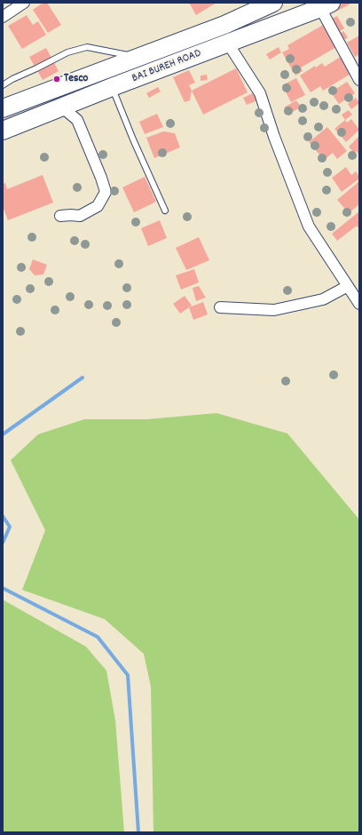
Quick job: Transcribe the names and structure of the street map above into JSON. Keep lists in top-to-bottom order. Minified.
{"streets":{"highway":["BAI BUREH ROAD"]},"places":["Tesco"]}
